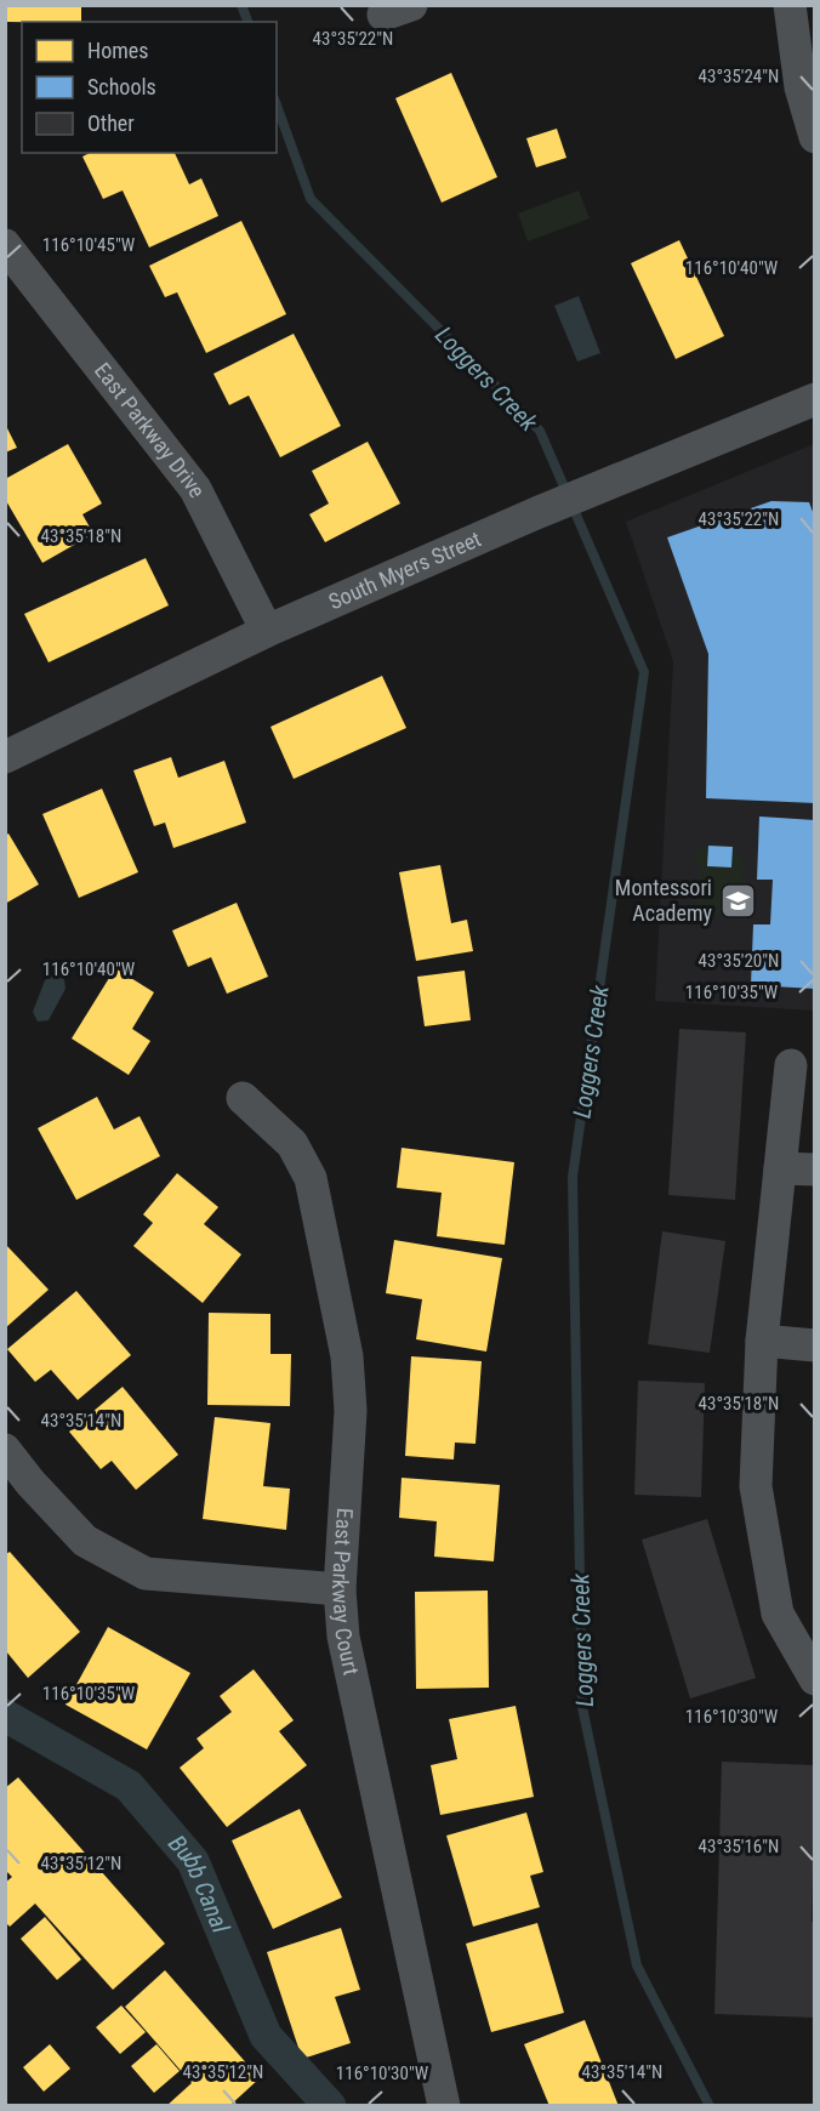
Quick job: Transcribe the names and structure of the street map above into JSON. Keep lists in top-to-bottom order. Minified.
{"streets":{"street":["East Parkway Drive","South Myers Street","East Parkway Court"]},"crossings":[["East Parkway Drive","South Myers Street"]],"water":["Loggers Creek","Bubb Canal"],"places":{"school or university":["Montessori Academy"]},"legend":["Homes","Schools","Other"],"coordinates":["43°35'22\"N","43°35'24\"N","116°10'45\"W","116°10'40\"W","43°35'18\"N","43°35'20\"N","116°10'35\"W","43°35'14\"N","116°10'30\"W","43°35'16\"N","43°35'12\"N"]}
